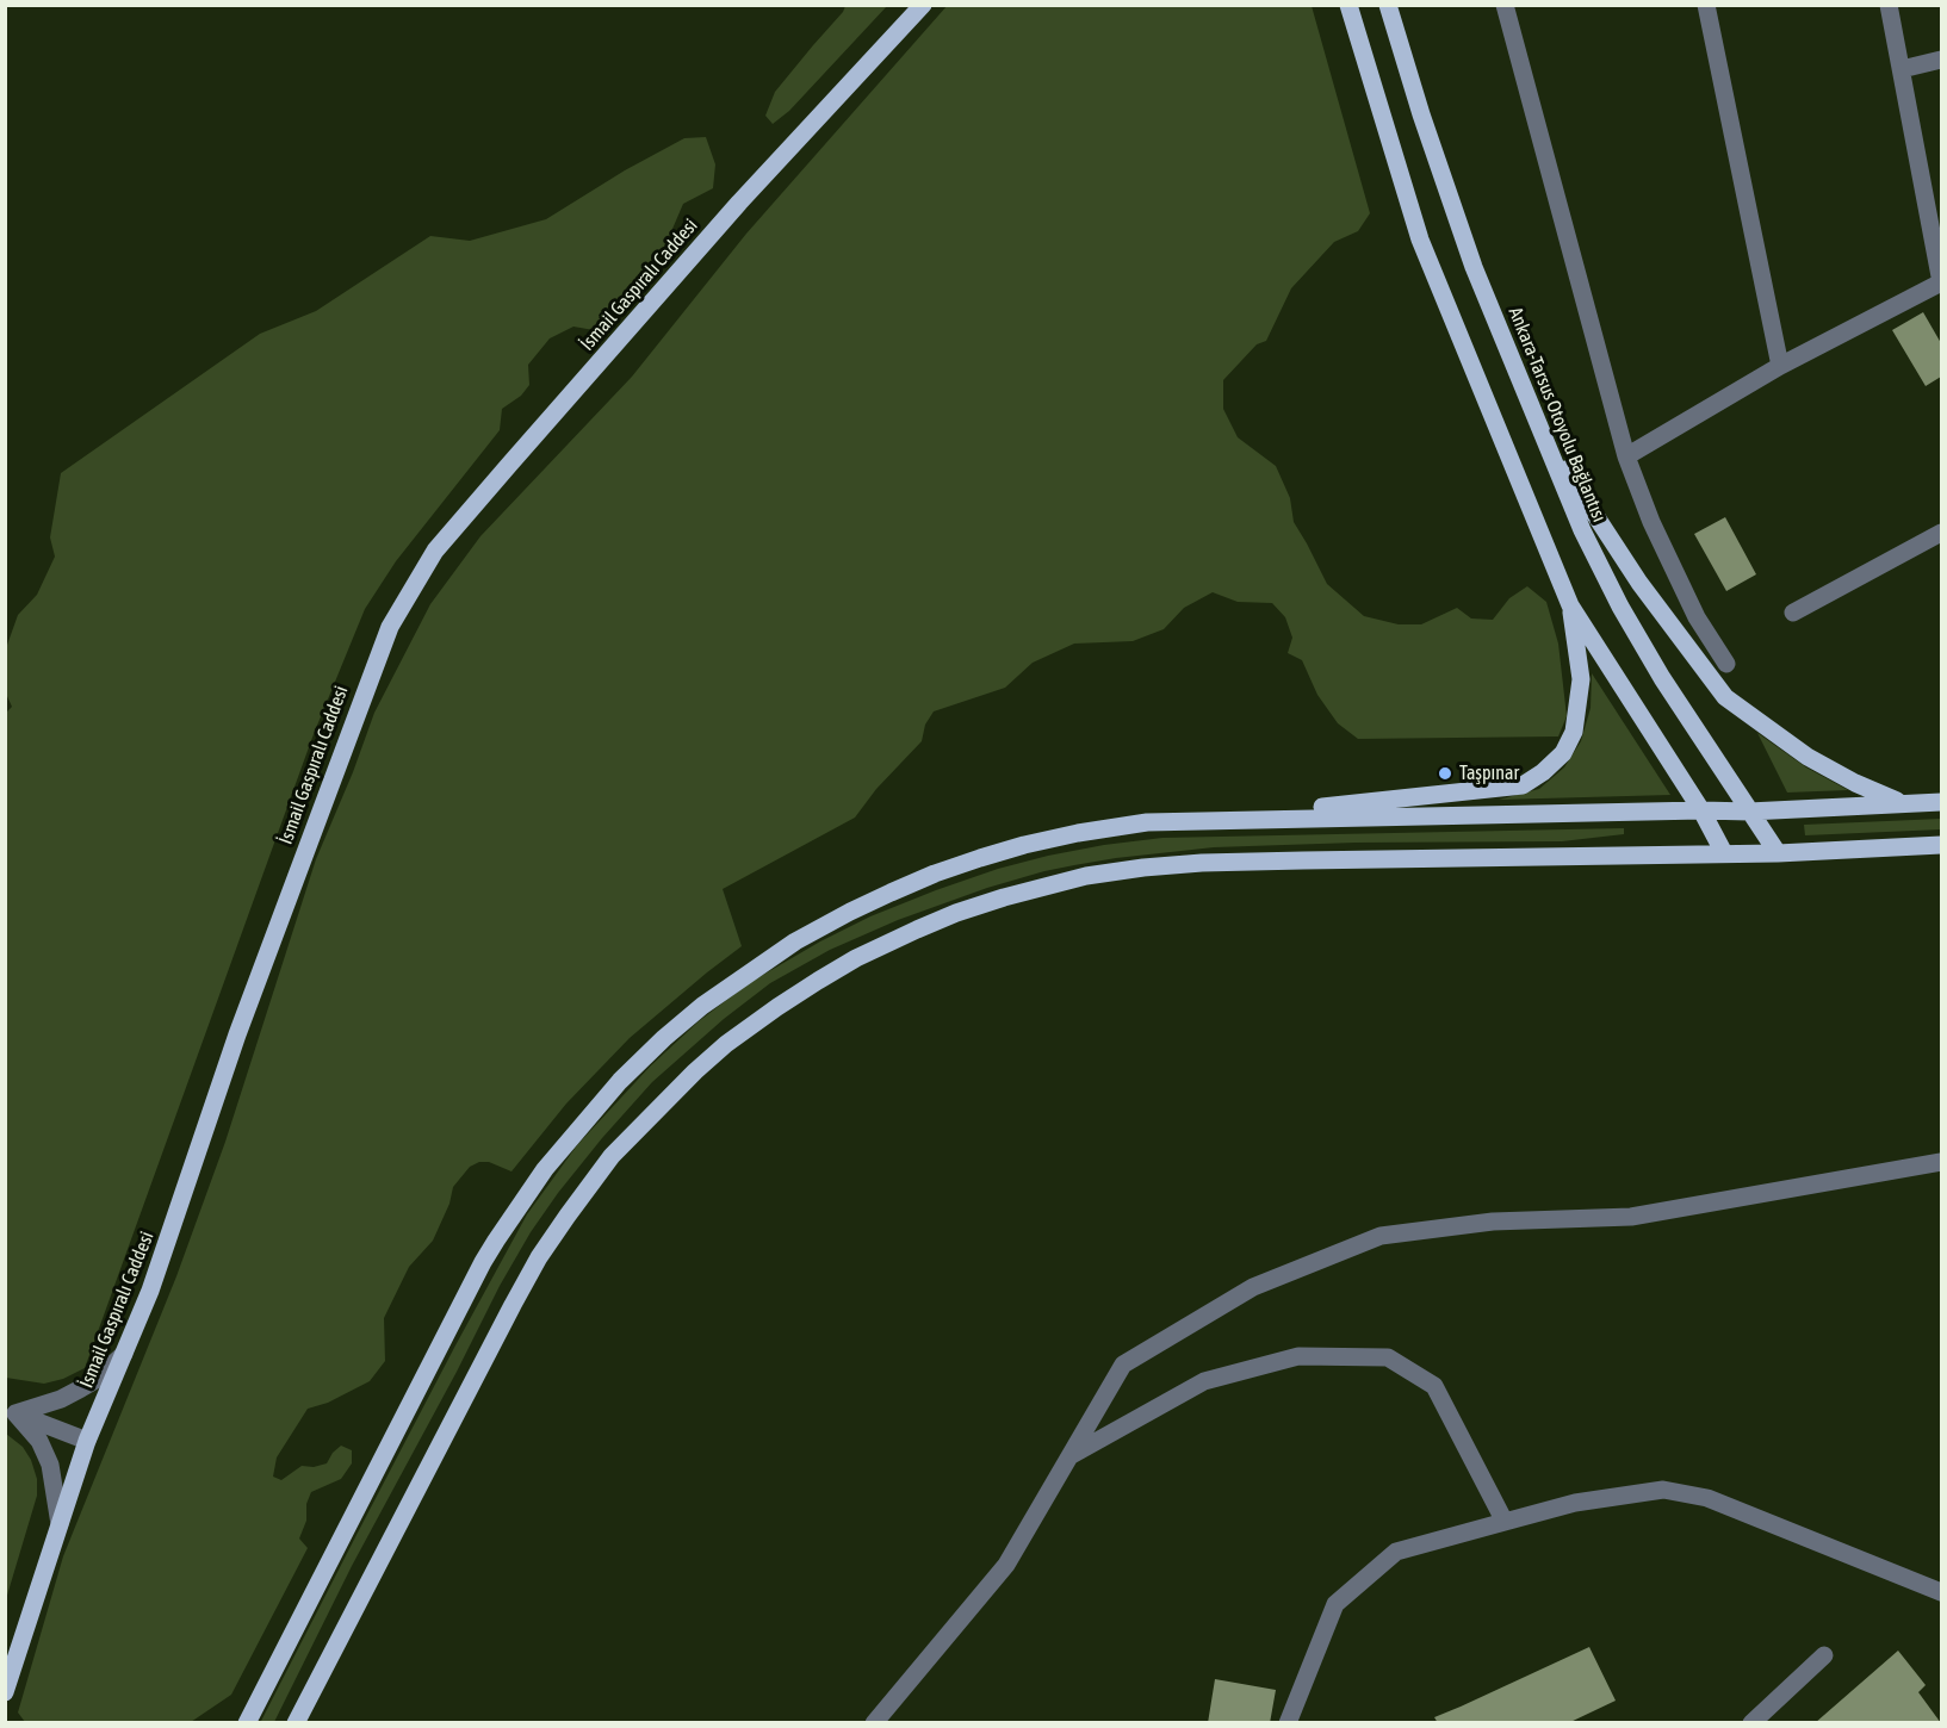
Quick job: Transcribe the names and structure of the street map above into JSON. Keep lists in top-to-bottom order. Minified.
{"streets":{"main road":["İsmail Gaspıralı Caddesi","Ankara-Tarsus Otoyolu Bağlantısı"]},"places":["Taşpınar"]}
